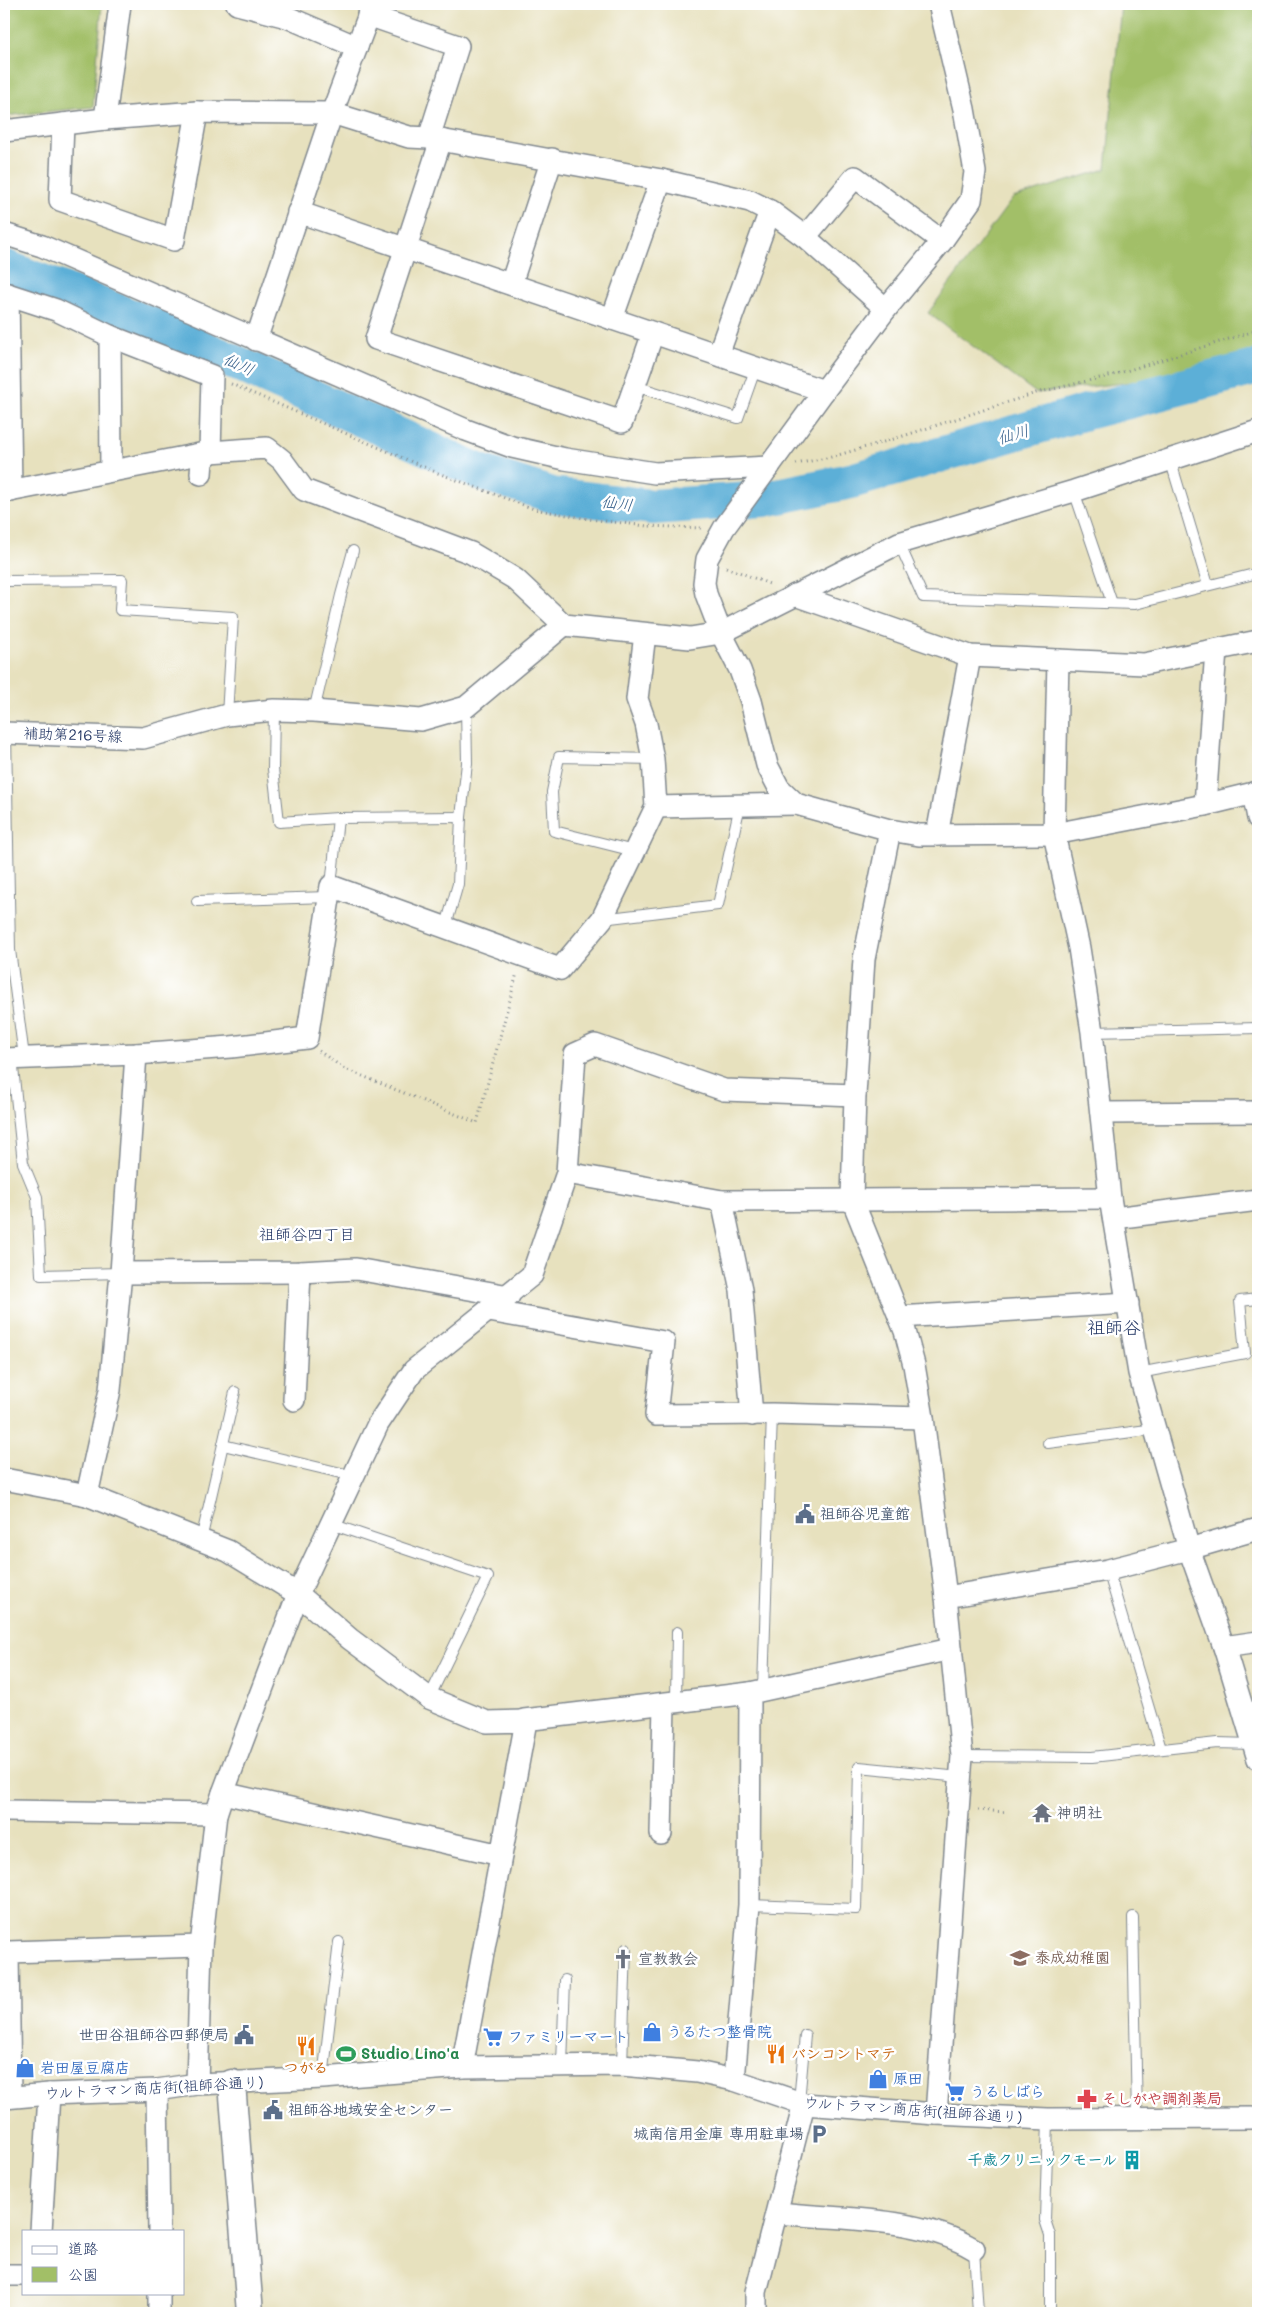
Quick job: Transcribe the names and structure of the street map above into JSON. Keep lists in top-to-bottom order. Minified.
{"streets":{"street":["補助第216号線","ウルトラマン商店街(祖師谷通り)"]},"districts":["祖師谷四丁目","祖師谷"],"water":["仙川"],"places":{"public building":["祖師谷児童館","世田谷祖師谷四郵便局","祖師谷地域安全センター"],"temple":["神明社"],"school or university":["泰成幼稚園"],"church":["宣教教会"],"shop":["うるたつ整骨院","岩田屋豆腐店","原田"],"supermarket":["ファミリーマート","うるしばら"],"restaurant":["つがる","バンコントマテ"],"sports":["Studio Lino'a"],"pharmacy":["そしがや調剤薬局"],"parking":["城南信用金庫 専用駐車場"],"building":["千歳クリニックモール"]},"legend":["道路","公園"]}
